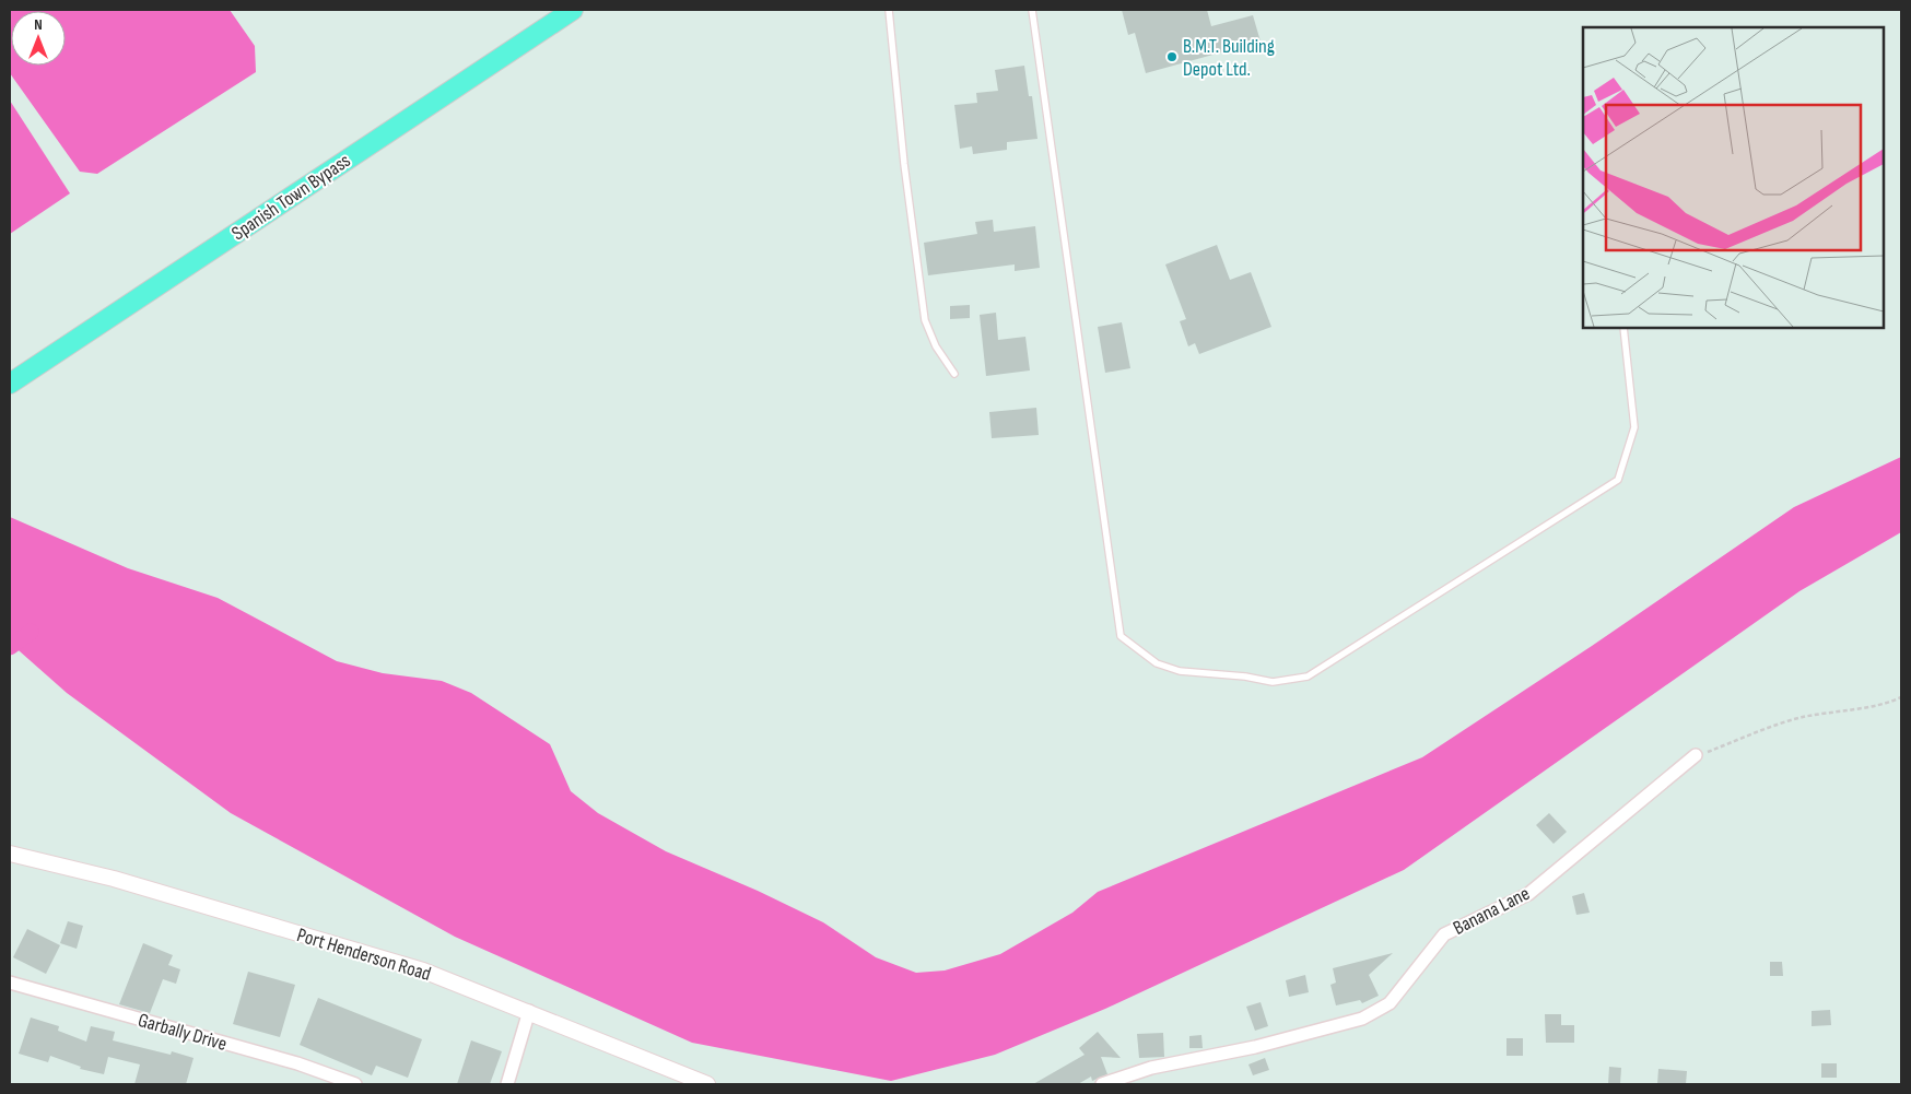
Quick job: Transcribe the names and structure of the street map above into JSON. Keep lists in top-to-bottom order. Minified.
{"streets":{"main road":["Spanish Town Bypass"],"street":["Banana Lane","Port Henderson Road","Garbally Drive"]},"places":["B.M.T. Building Depot Ltd."],"north":"top"}
